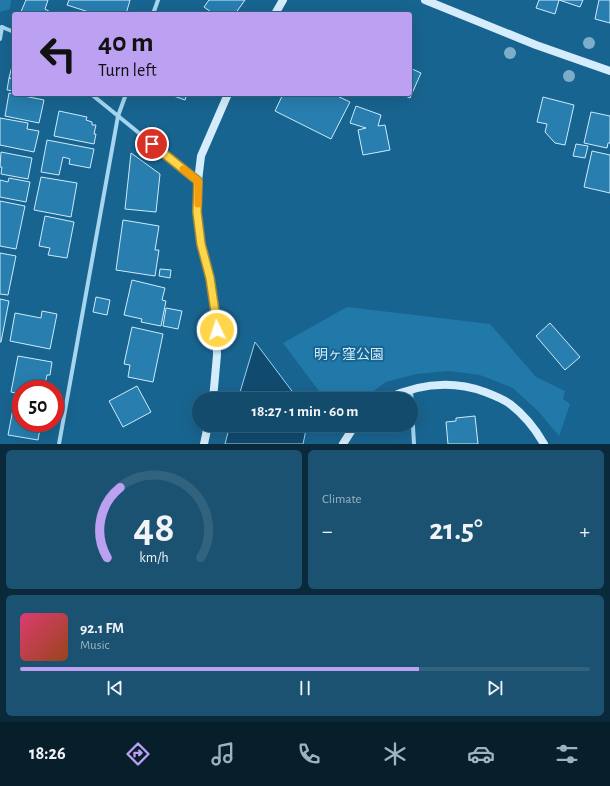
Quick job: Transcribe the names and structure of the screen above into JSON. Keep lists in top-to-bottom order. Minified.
{"parks":["明ヶ窪公園"],"page":{"turn":["40 m","Turn left"],"limit":"50","trip":"18:27 · 1 min · 60 m","tile":"Climate","heat":["−","21.5°","+"],"song":["92.1 FM","Music"],"tabs":"18:26","gauge":["48","km/h"]}}
